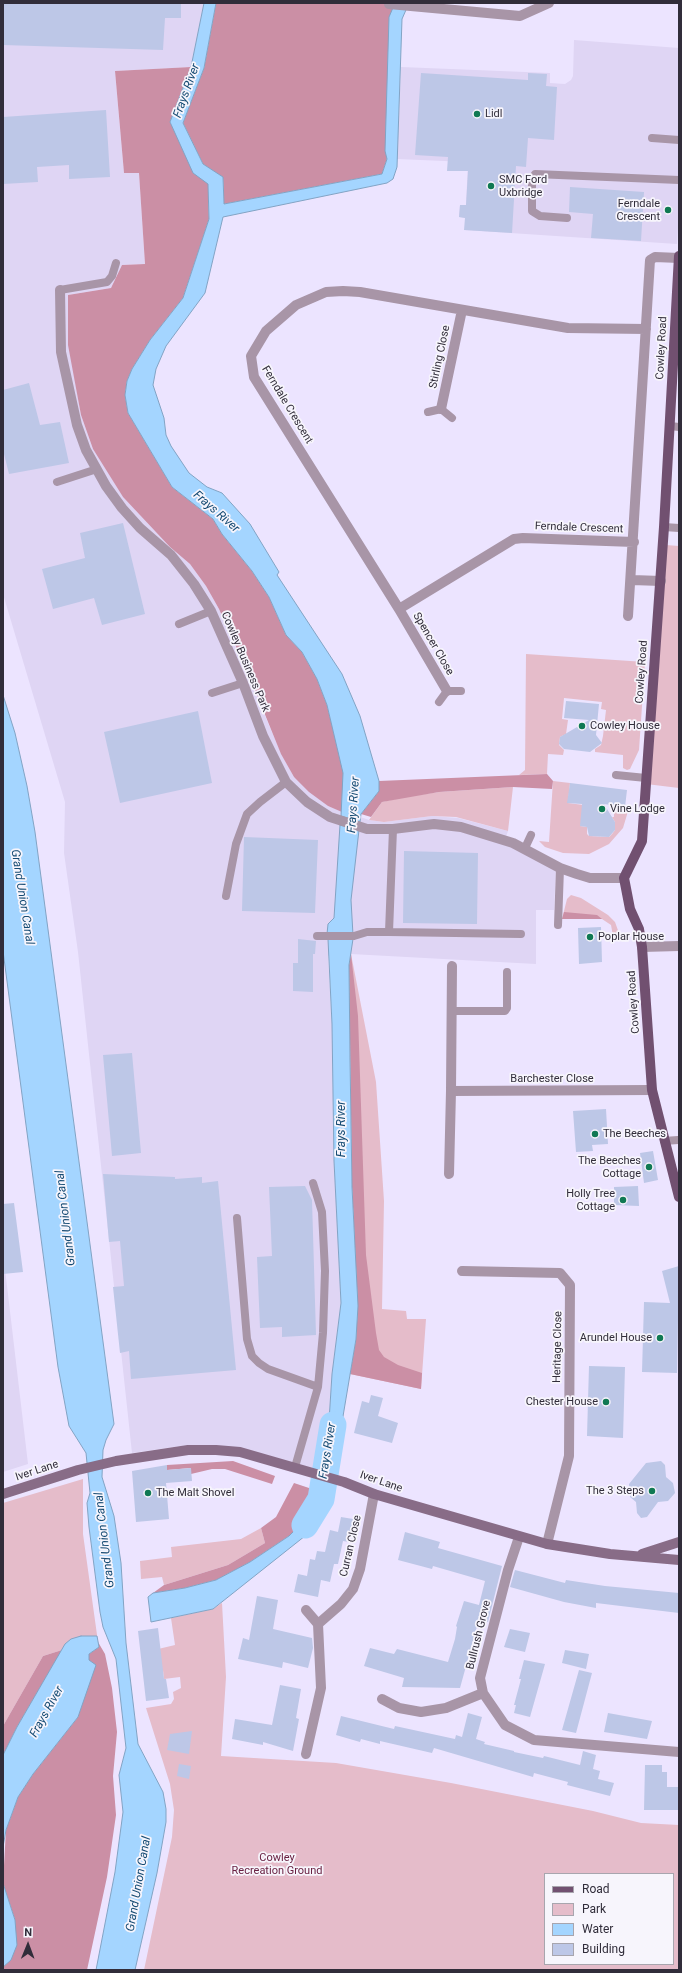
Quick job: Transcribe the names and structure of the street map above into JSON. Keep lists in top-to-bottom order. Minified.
{"streets":{"main road":["Cowley Road","Iver Lane"],"street":["Stirling Close","Ferndale Crescent","Spencer Close","Cowley Business Park","Barchester Close","Heritage Close","Curran Close","Bullrush Grove"]},"crossings":[["Cowley Road","Ferndale Crescent"],["Cowley Road","Barchester Close"],["Stirling Close","Ferndale Crescent"],["Ferndale Crescent","Spencer Close"],["Heritage Close","Iver Lane"],["Iver Lane","Curran Close"],["Iver Lane","Bullrush Grove"]],"water":["Frays River","Grand Union Canal"],"parks":["Cowley Recreation Ground"],"places":["Lidl","SMC Ford Uxbridge","Ferndale Crescent","Cowley House","Vine Lodge","Poplar House","The Beeches","The Beeches Cottage","Holly Tree Cottage","Arundel House","Chester House","The 3 Steps","The Malt Shovel"],"legend":["Road","Park","Water","Building"],"north":"top"}
